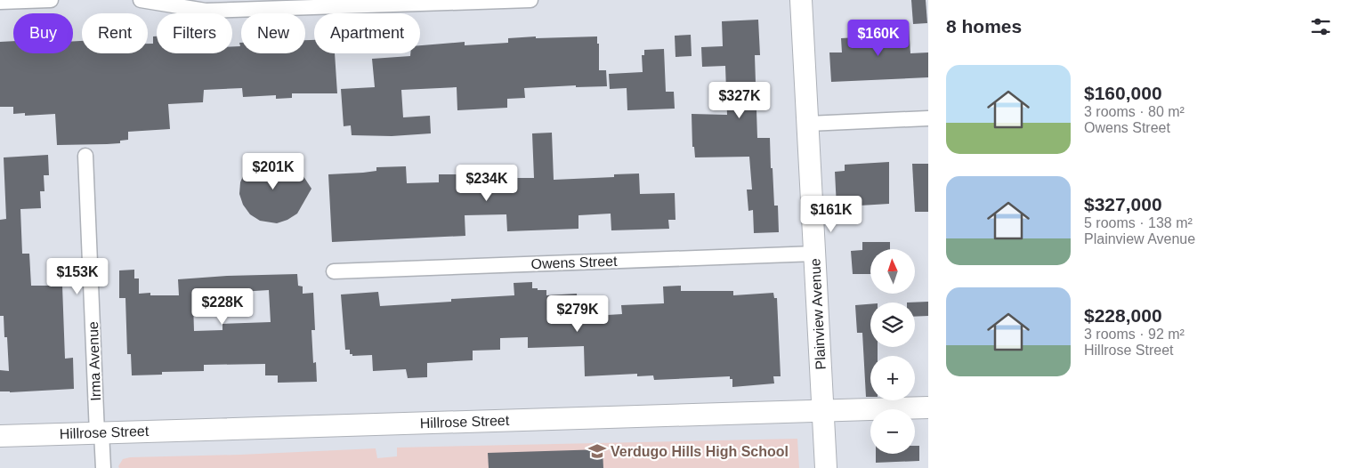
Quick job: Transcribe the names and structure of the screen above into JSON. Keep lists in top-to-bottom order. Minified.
{"streets":{"street":["Owens Street","Plainview Avenue","Irma Avenue","Hillrose Street"]},"crossings":[["Owens Street","Plainview Avenue"],["Plainview Avenue","Hillrose Street"],["Irma Avenue","Hillrose Street"]],"places":{"school or university":["Verdugo Hills High School"]},"north":"top","page":{"heading":"8 homes","chip":["Buy","Rent","Filters","New","Apartment"],"price":["$160K","$327K","$201K","$234K","$161K","$153K","$228K","$279K"],"list":[{"name":"$160,000","note":"3 rooms · 80 m² · Owens Street"},{"name":"$327,000","note":"5 rooms · 138 m² · Plainview Avenue"},{"name":"$228,000","note":"3 rooms · 92 m² · Hillrose Street"}],"map_buttons":["+","−"]}}
